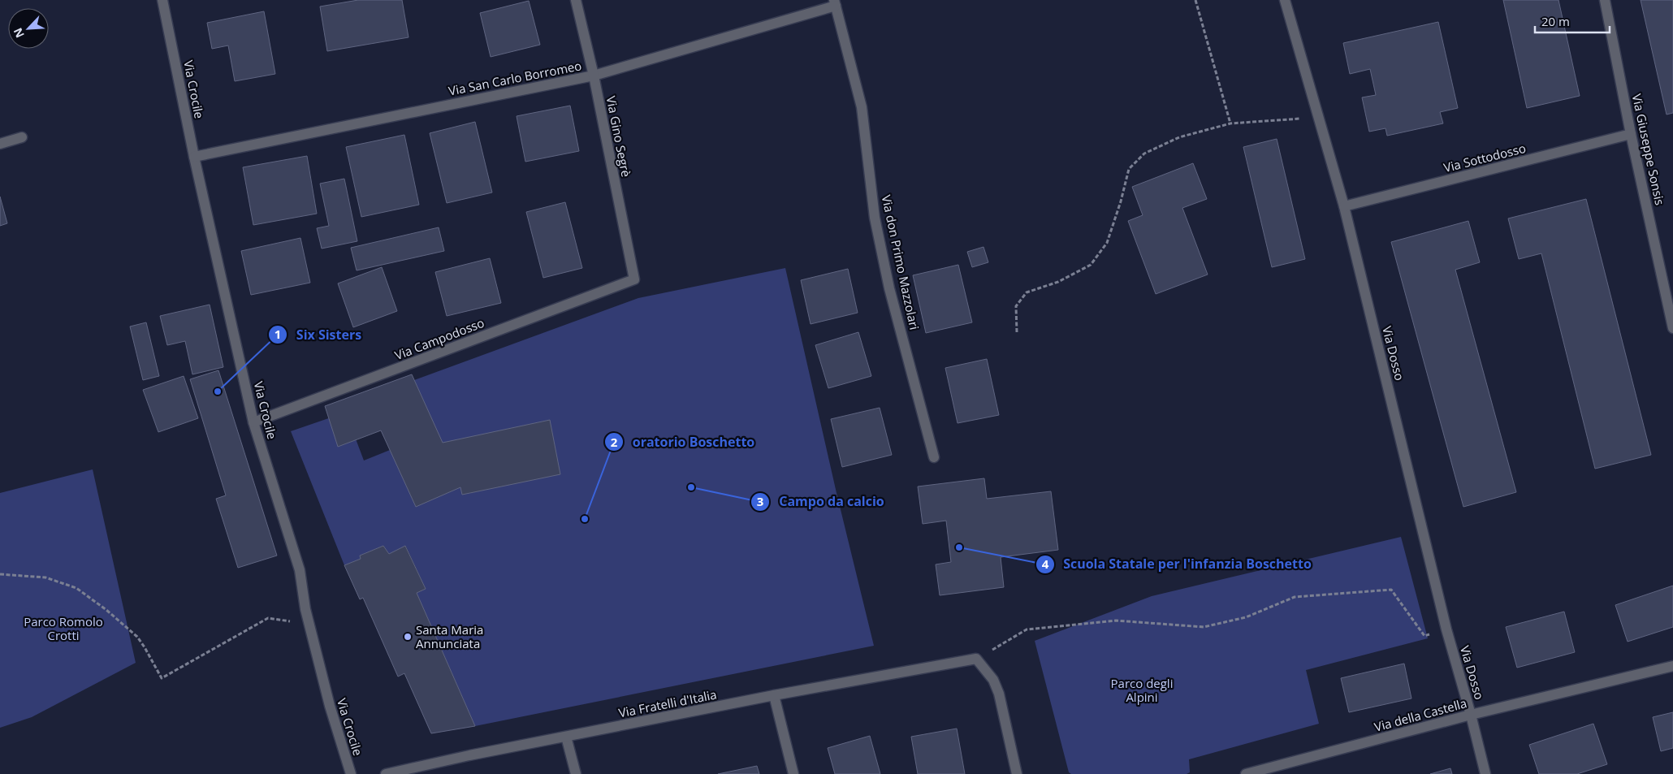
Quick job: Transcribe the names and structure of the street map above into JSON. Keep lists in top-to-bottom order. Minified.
{"streets":{"street":["Via San Carlo Borromeo","Via Crocile","Via Gino Segrè","Via Giuseppe Sonsis","Via Sottodosso","Via don Primo Mazzolari","Via Campodosso","Via Dosso","Via Fratelli d'Italia","Via della Castella"]},"crossings":[["Via San Carlo Borromeo","Via Crocile"],["Via San Carlo Borromeo","Via Gino Segrè"],["Via San Carlo Borromeo","Via don Primo Mazzolari"],["Via Crocile","Via Campodosso"],["Via Gino Segrè","Via Campodosso"],["Via Giuseppe Sonsis","Via Sottodosso"],["Via Sottodosso","Via Dosso"],["Via Dosso","Via della Castella"]],"parks":["Parco Romolo Crotti","Parco degli Alpini"],"places":["Six Sisters","Campo da calcio","oratorio Boschetto","Scuola Statale per l'infanzia Boschetto","Santa Maria Annunciata"],"scale_bar":"20 m","north":"bottom left"}
